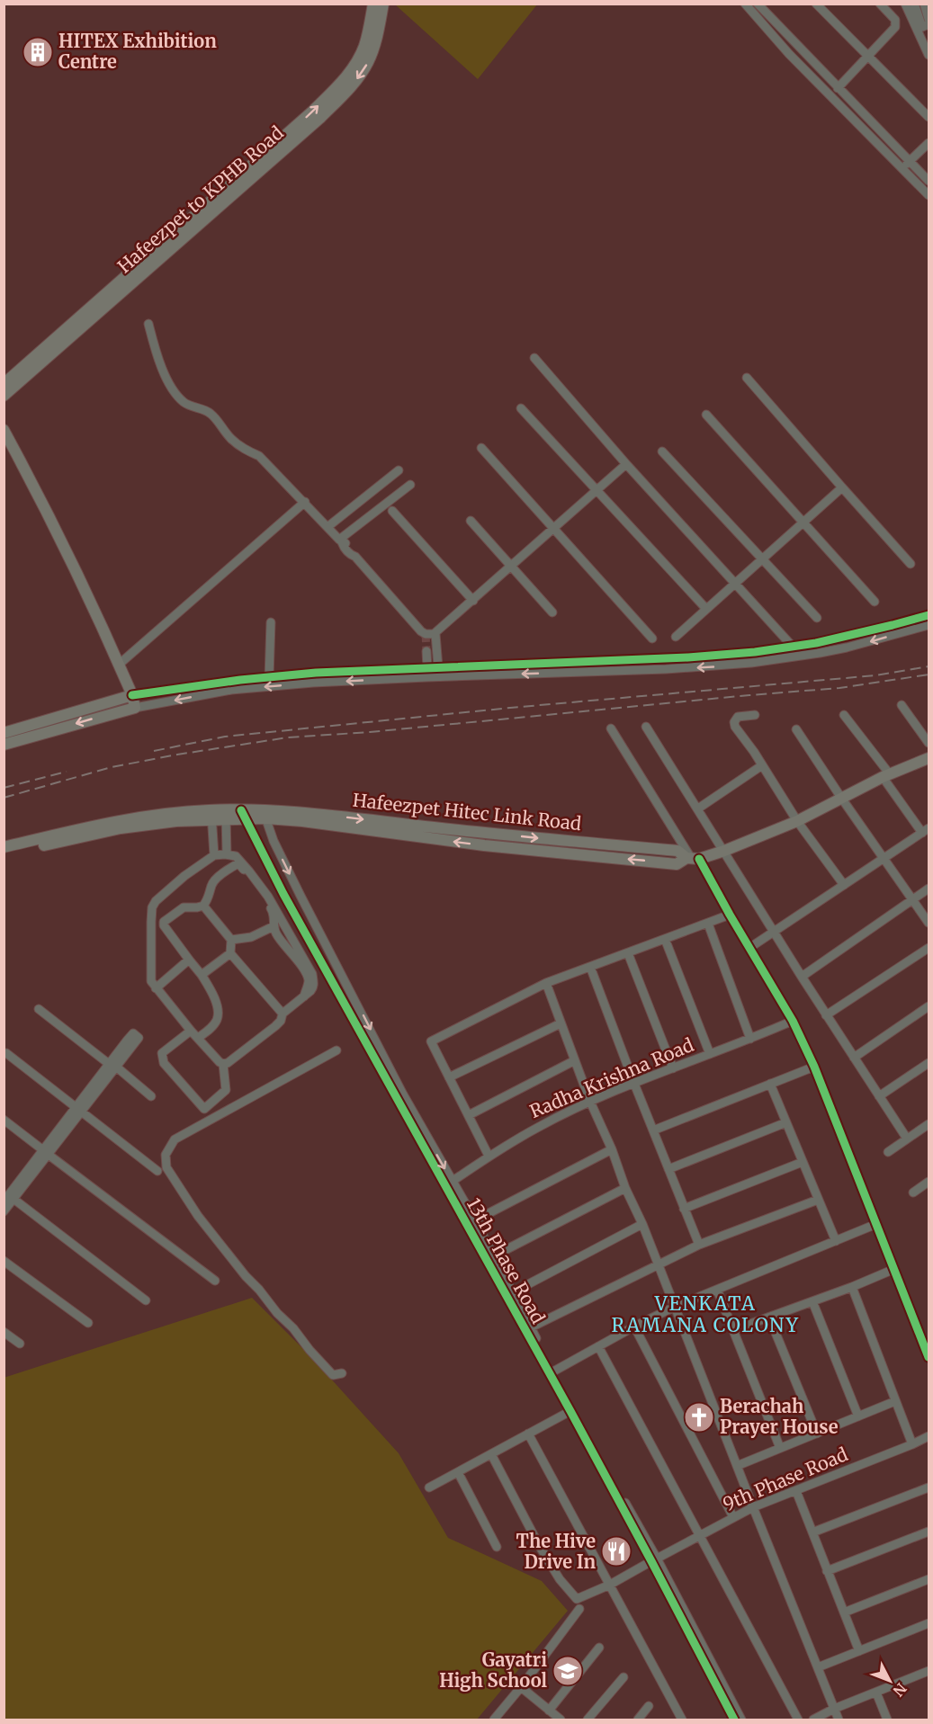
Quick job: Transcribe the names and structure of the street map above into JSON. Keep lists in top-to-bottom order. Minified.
{"streets":{"main road":["Hafeezpet to KPHB Road","Hafeezpet Hitec Link Road"],"street":["Radha Krishna Road","13th Phase Road","9th Phase Road"]},"crossings":[["Hafeezpet Hitec Link Road","13th Phase Road"],["Radha Krishna Road","13th Phase Road"],["13th Phase Road","9th Phase Road"]],"districts":["VENKATA RAMANA COLONY"],"places":{"building":["HITEX Exhibition Centre"],"church":["Berachah Prayer House"],"restaurant":["The Hive Drive In"],"school or university":["Gayatri High School"]},"north":"bottom right"}
